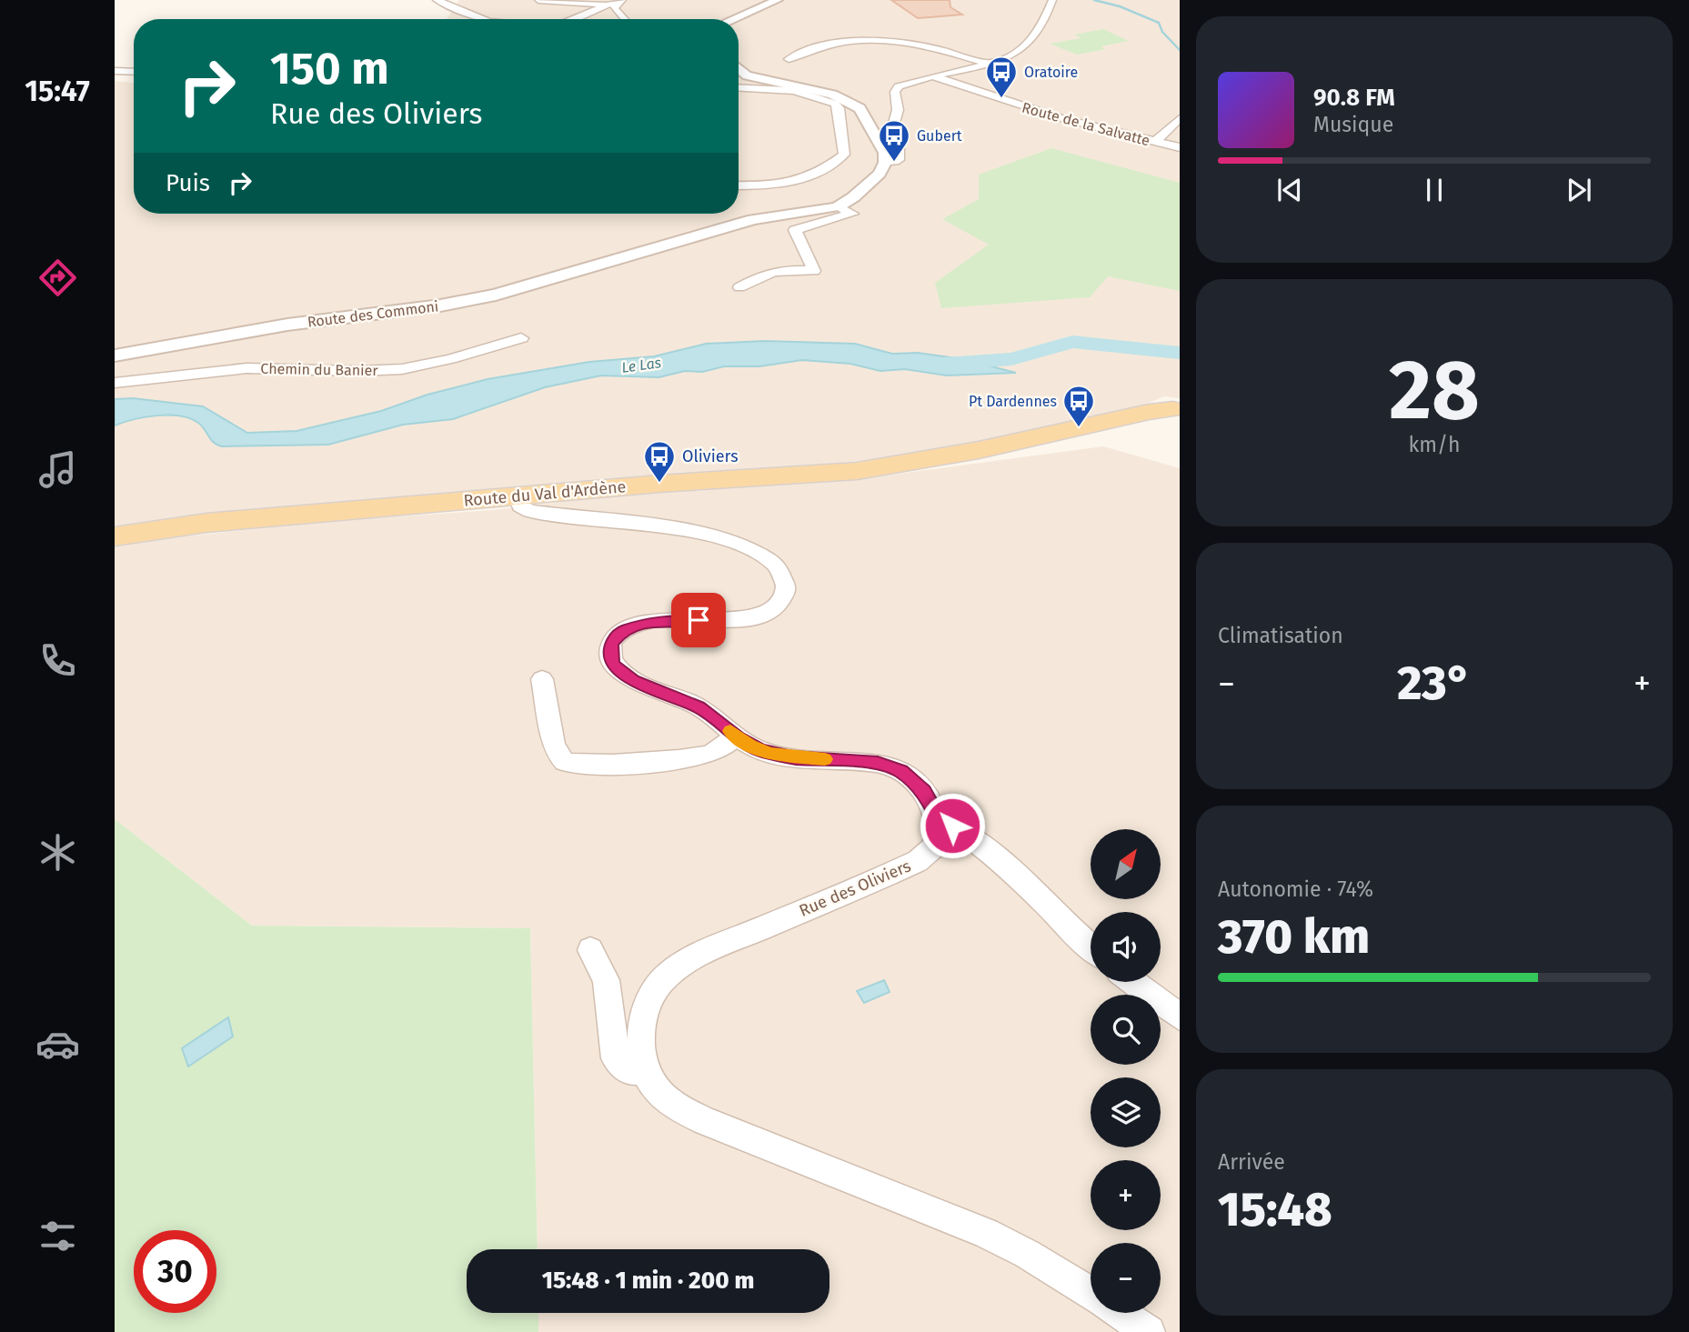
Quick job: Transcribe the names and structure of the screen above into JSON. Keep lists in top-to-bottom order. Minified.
{"streets":{"main road":["Route du Val d'Ardène"],"street":["Route de la Salvatte","Route des Commoni","Chemin du Banier","Rue des Oliviers"]},"water":["Le Las"],"places":{"bus stop":["Oratoire","Gubert","Pt Dardennes","Oliviers"]},"north":"top right","page":{"tabs":"15:47","turn":["150 m","Rue des Oliviers"],"song":["90.8 FM","Musique"],"then":"Puis","tile":[["28","km/h"],"Climatisation",["Autonomie · 74%","370 km"],["Arrivée","15:48"]],"heat":["−","23°","+"],"map_buttons":["+","−"],"limit":"30","trip":"15:48 · 1 min · 200 m"}}
